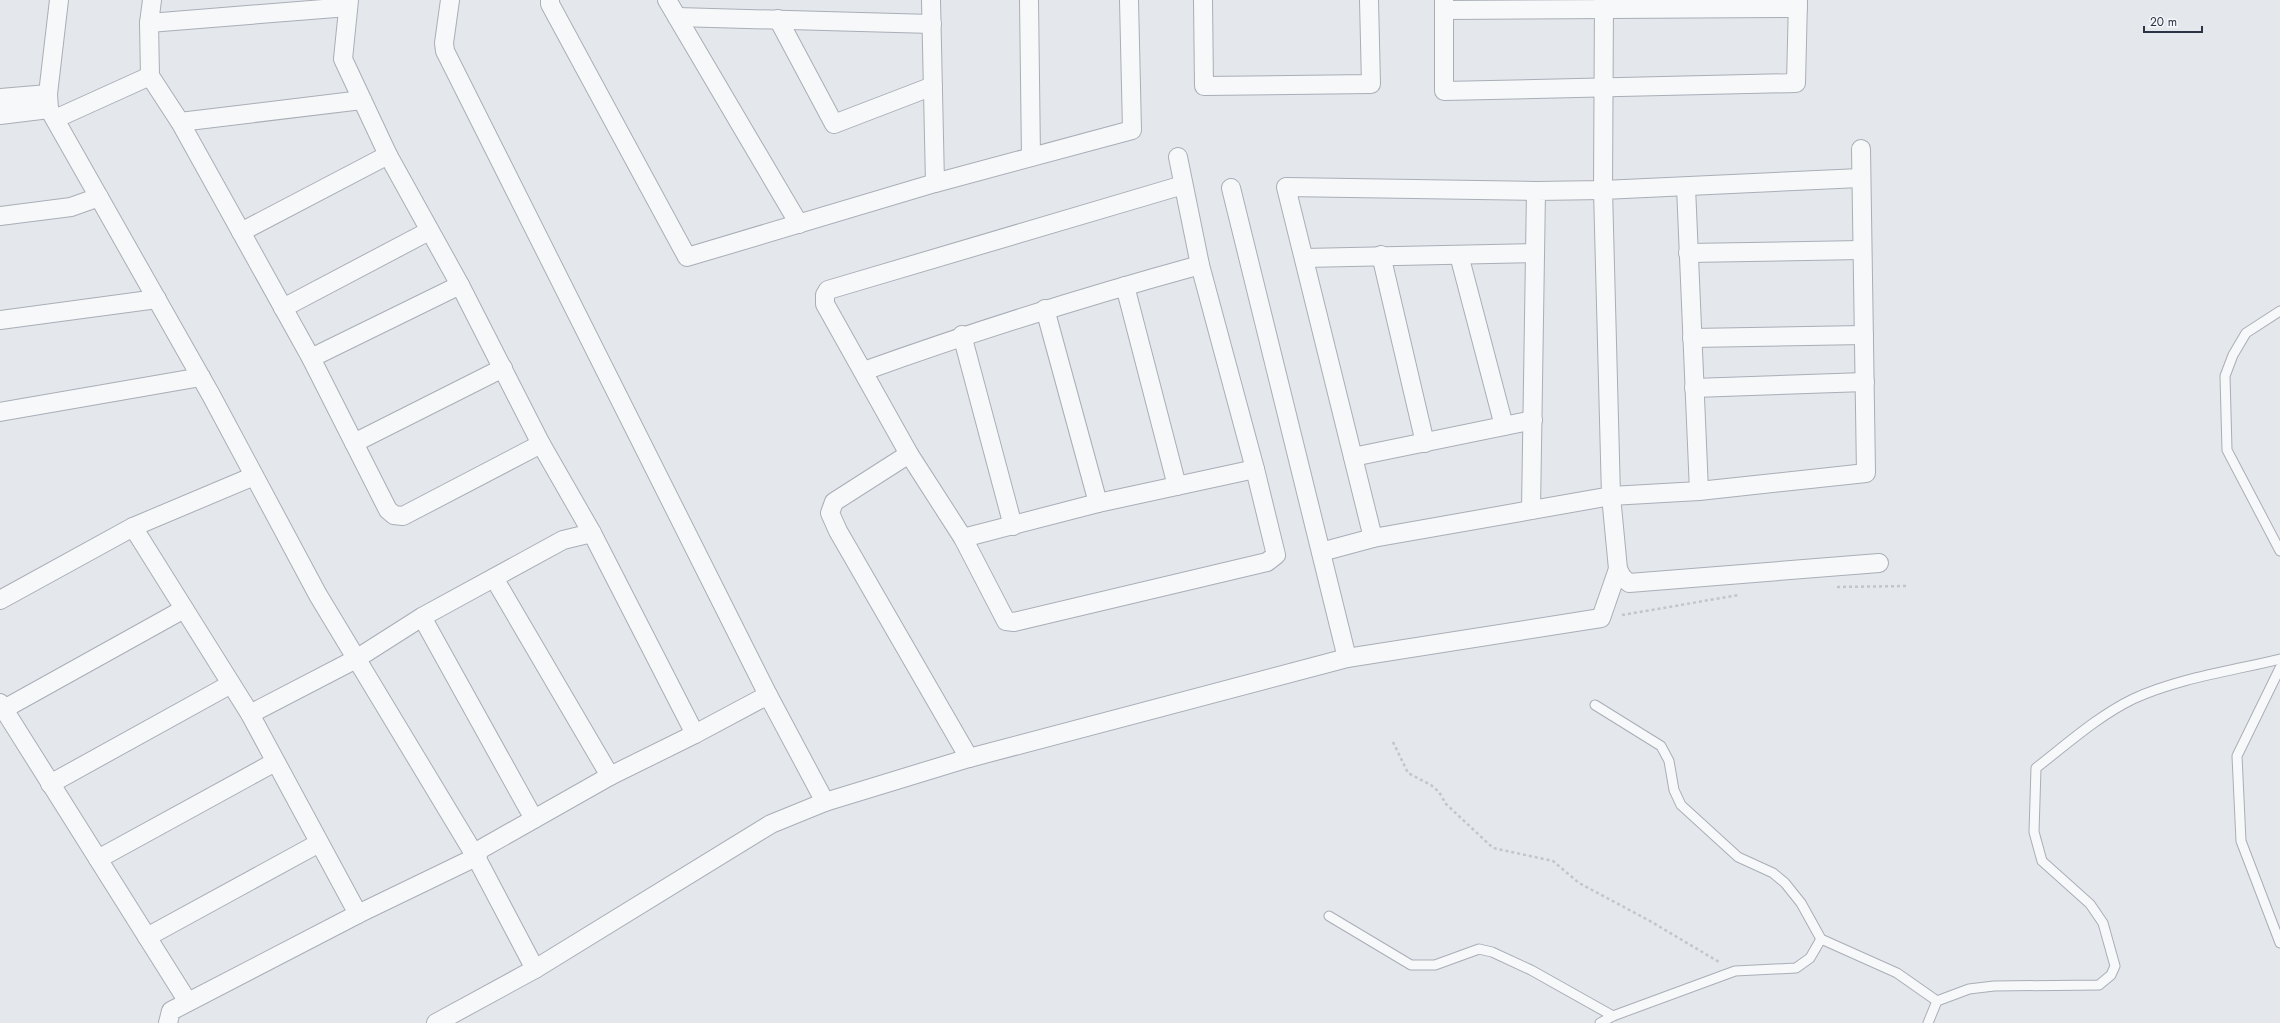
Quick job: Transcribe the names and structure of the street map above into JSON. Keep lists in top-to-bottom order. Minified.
{"scale_bar":"20 m"}
